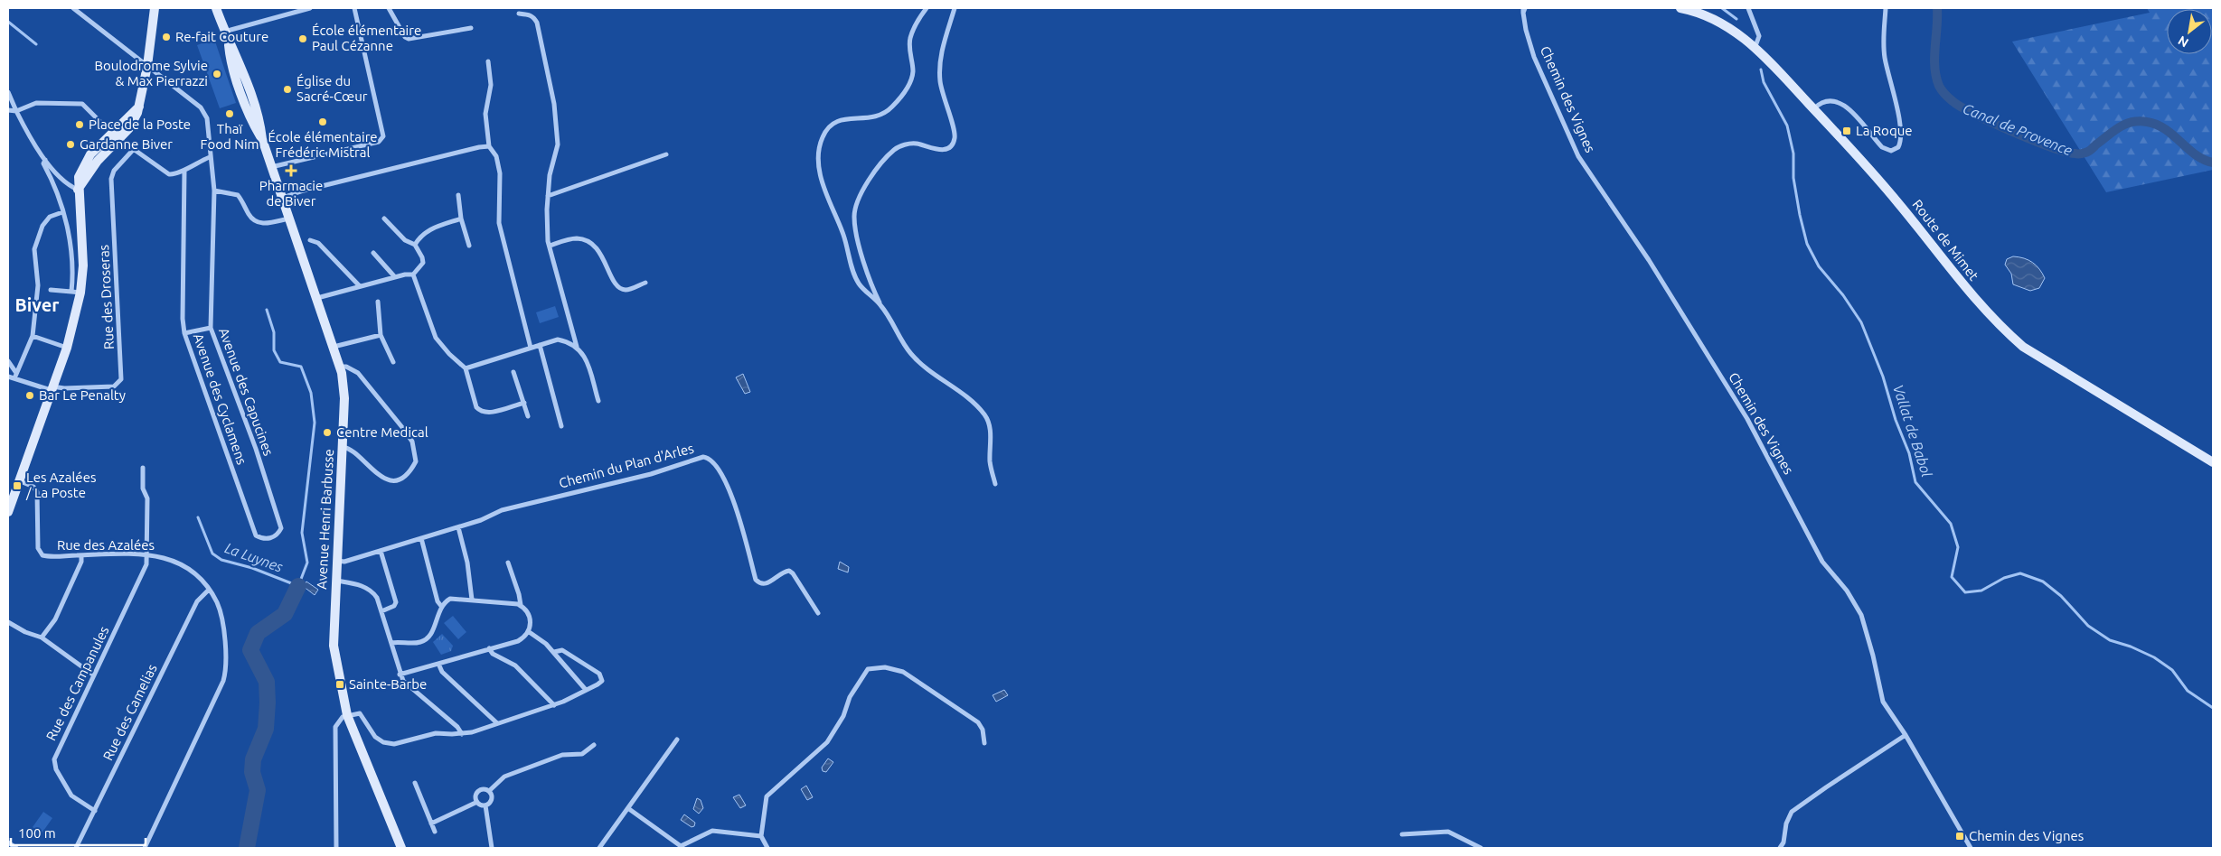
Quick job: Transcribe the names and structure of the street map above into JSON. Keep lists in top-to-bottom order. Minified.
{"streets":{"main road":["Route de Mimet","Avenue Henri Barbusse"],"street":["Chemin des Vignes","Rue des Droseras","Avenue des Capucines","Avenue des Cyclamens","Chemin du Plan d'Arles","Rue des Azalées","Rue des Campanules","Rue des Camelias"]},"crossings":[["Avenue des Capucines","Avenue des Cyclamens"],["Chemin du Plan d'Arles","Avenue Henri Barbusse"],["Rue des Azalées","Rue des Campanules"],["Rue des Azalées","Rue des Camelias"],["Rue des Campanules","Rue des Camelias"]],"districts":["Biver"],"water":["Canal de Provence","Vallat de Babol","La Luynes"],"places":{"other":["Re-fait Couture","École élémentaire Paul Cézanne","Boulodrome Sylvie & Max Pierrazzi","Église du Sacré-Cœur","Thaï Food Nim","École élémentaire Frédéric Mistral","Place de la Poste","Gardanne Biver","Bar Le Penalty","Centre Medical"],"transit":["La Roque","Les Azalées / La Poste","Sainte-Barbe","Chemin des Vignes"],"health":["Pharmacie de Biver"]},"scale_bar":"100 m","north":"bottom left"}
